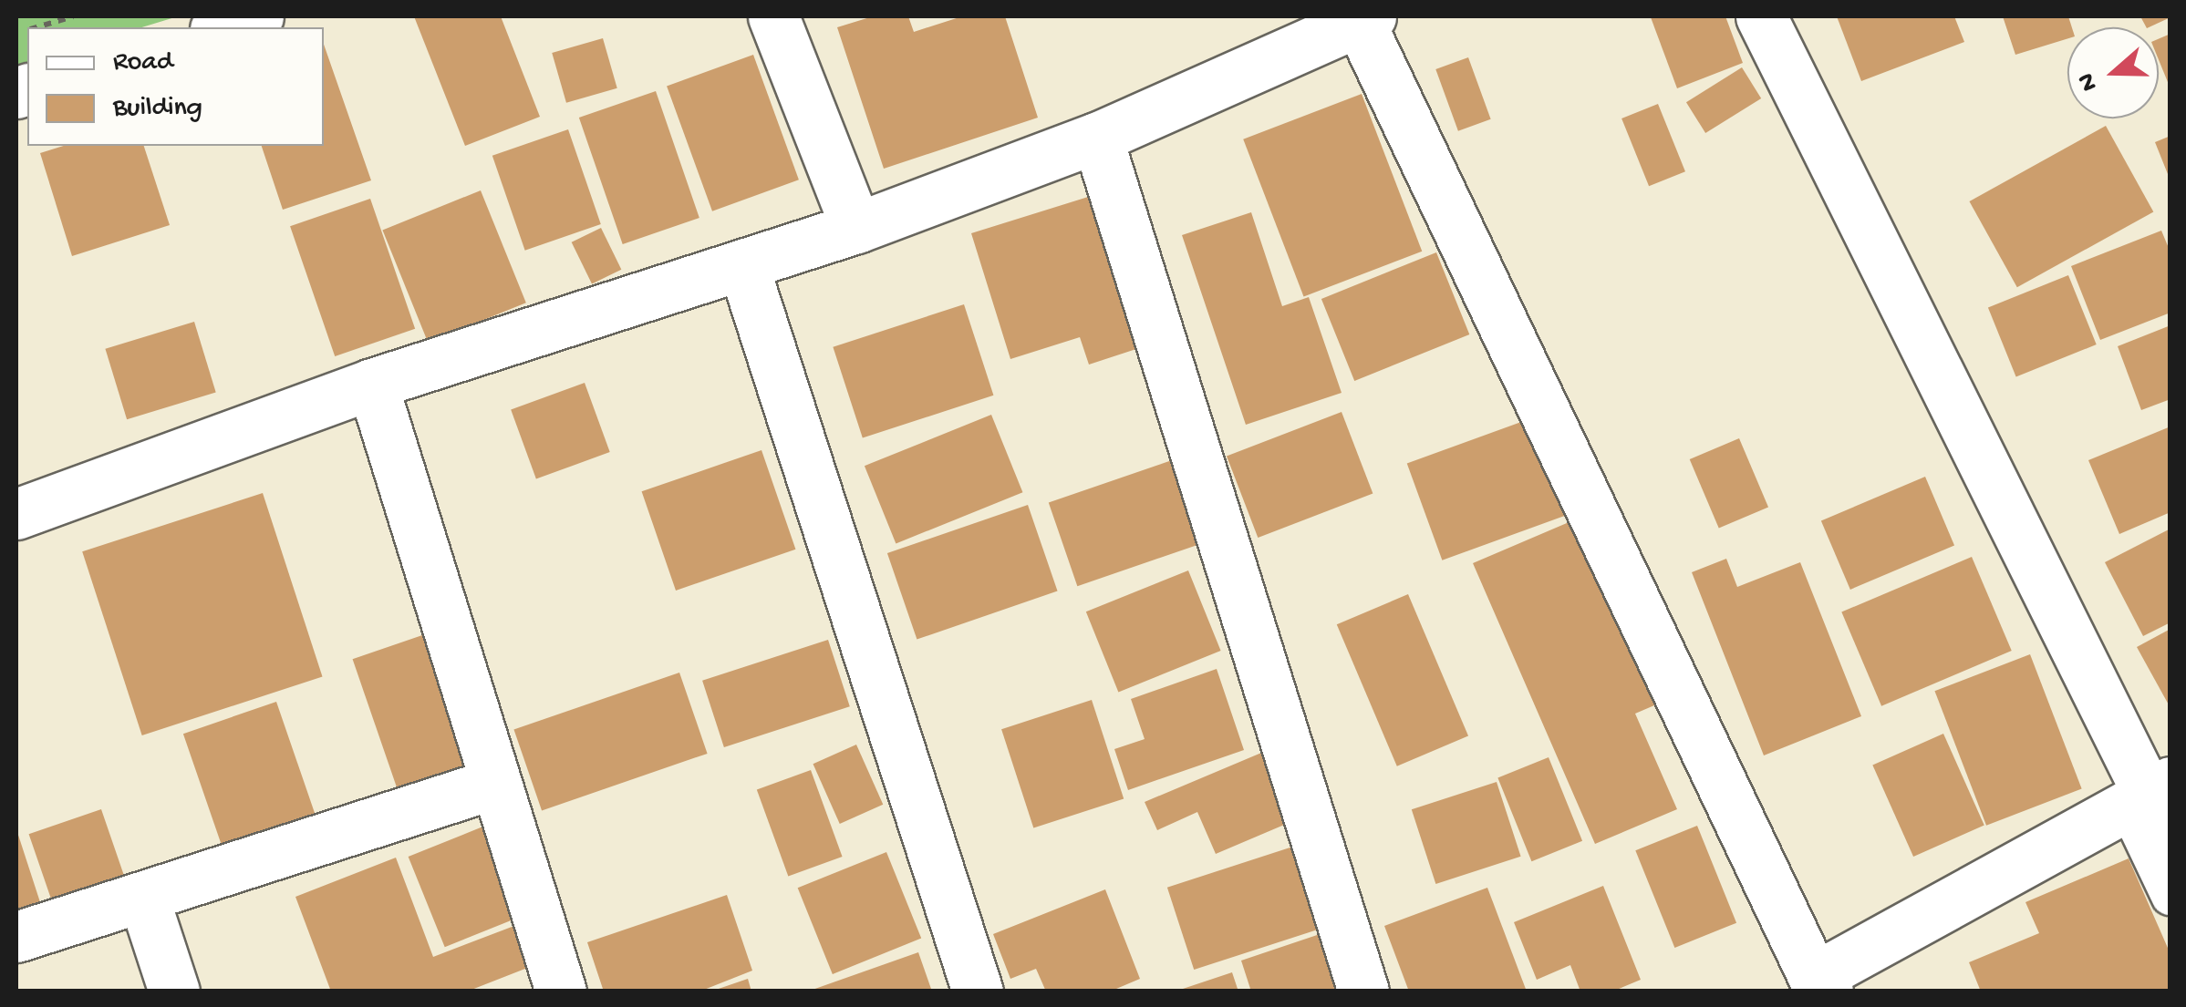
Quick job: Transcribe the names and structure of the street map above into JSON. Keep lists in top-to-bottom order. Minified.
{"legend":["Road","Building"],"north":"left"}
